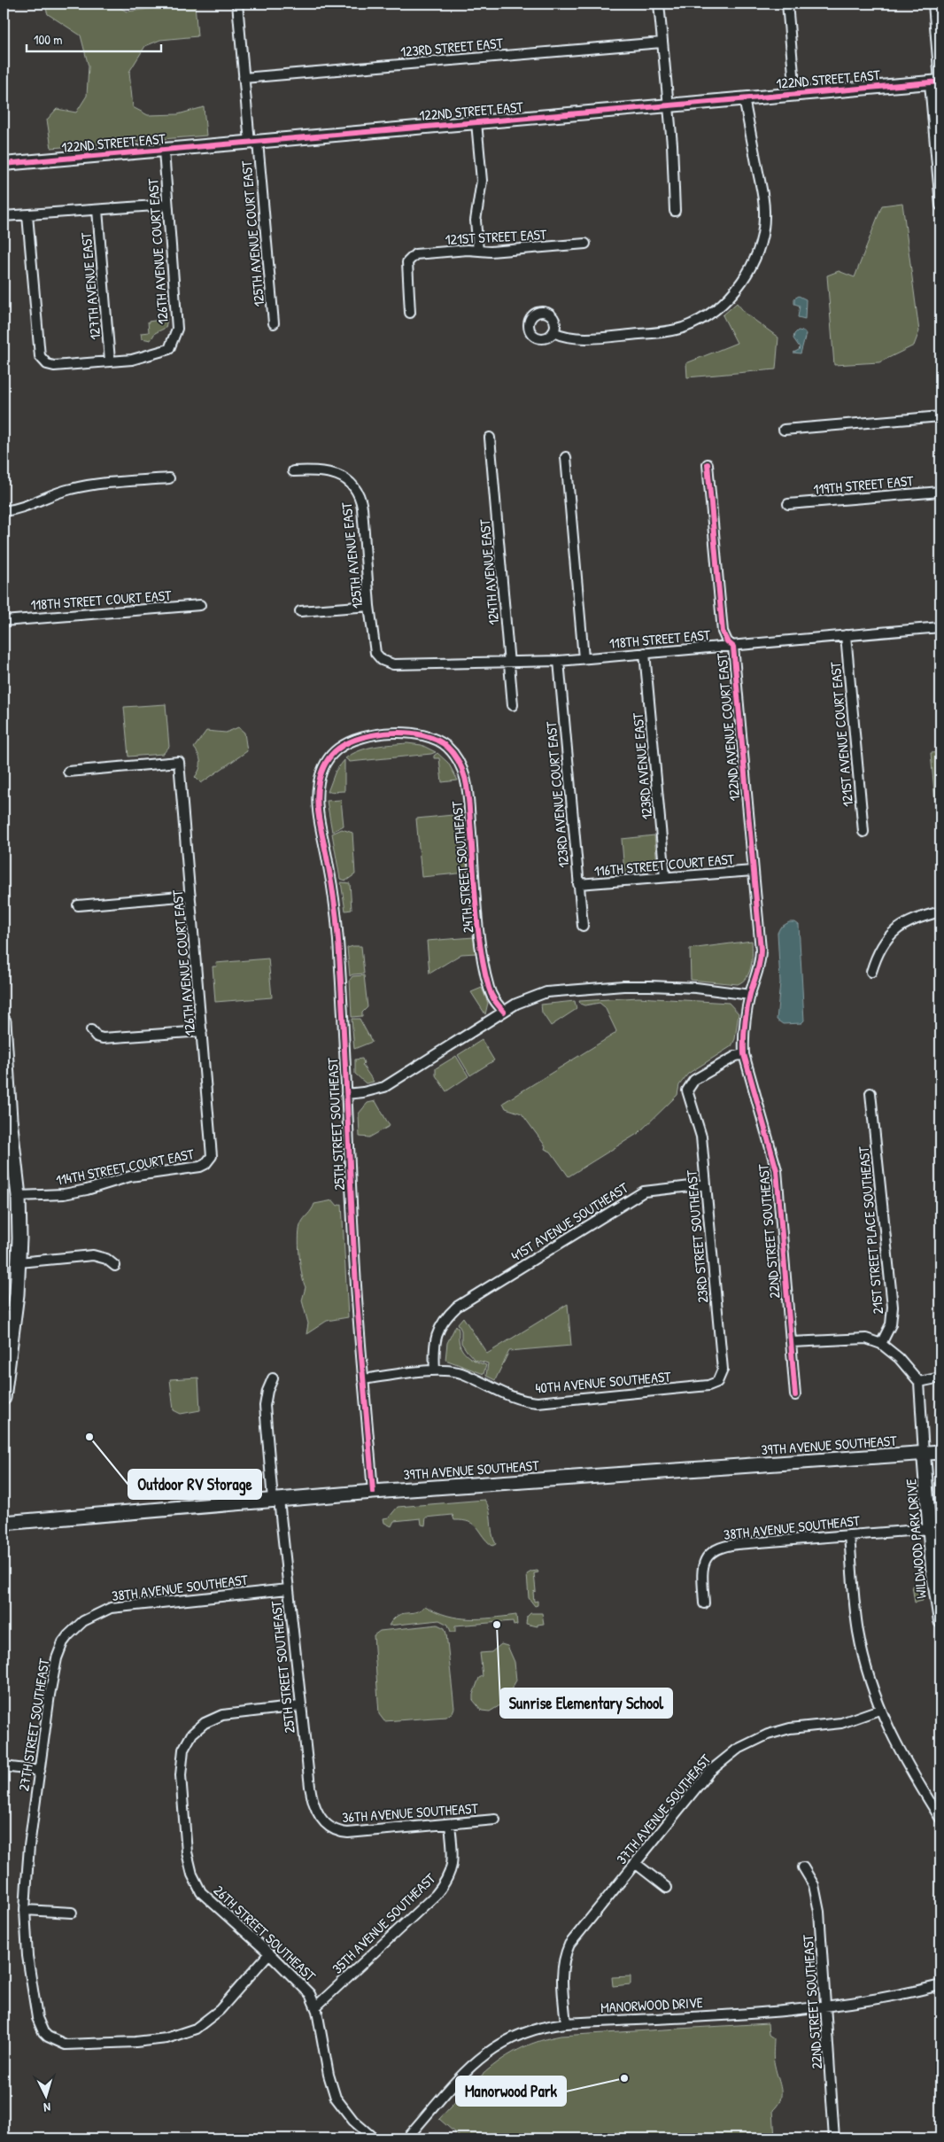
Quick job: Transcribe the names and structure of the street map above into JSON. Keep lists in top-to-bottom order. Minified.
{"streets":{"main road":["39TH AVENUE SOUTHEAST"],"street":["123RD STREET EAST","122ND STREET EAST","125TH AVENUE COURT EAST","121ST STREET EAST","126TH AVENUE COURT EAST","127TH AVENUE EAST","119TH STREET EAST","125TH AVENUE EAST","124TH AVENUE EAST","118TH STREET COURT EAST","118TH STREET EAST","122ND AVENUE COURT EAST","121ST AVENUE COURT EAST","123RD AVENUE EAST","123RD AVENUE COURT EAST","116TH STREET COURT EAST","24TH STREET SOUTHEAST","25TH STREET SOUTHEAST","114TH STREET COURT EAST","41ST AVENUE SOUTHEAST","21ST STREET PLACE SOUTHEAST","22ND STREET SOUTHEAST","23RD STREET SOUTHEAST","40TH AVENUE SOUTHEAST","38TH AVENUE SOUTHEAST","WILDWOOD PARK DRIVE","27TH STREET SOUTHEAST","37TH AVENUE SOUTHEAST","36TH AVENUE SOUTHEAST","35TH AVENUE SOUTHEAST","26TH STREET SOUTHEAST","MANORWOOD DRIVE"]},"crossings":[["123RD STREET EAST","125TH AVENUE COURT EAST"],["122ND STREET EAST","125TH AVENUE COURT EAST"],["122ND STREET EAST","126TH AVENUE COURT EAST"],["126TH AVENUE COURT EAST","127TH AVENUE EAST"],["126TH AVENUE COURT EAST","114TH STREET COURT EAST"],["125TH AVENUE EAST","118TH STREET EAST"],["124TH AVENUE EAST","118TH STREET EAST"],["118TH STREET EAST","122ND AVENUE COURT EAST"],["118TH STREET EAST","121ST AVENUE COURT EAST"],["118TH STREET EAST","123RD AVENUE EAST"],["118TH STREET EAST","123RD AVENUE COURT EAST"],["122ND AVENUE COURT EAST","116TH STREET COURT EAST"],["122ND AVENUE COURT EAST","22ND STREET SOUTHEAST"],["123RD AVENUE EAST","116TH STREET COURT EAST"],["123RD AVENUE COURT EAST","116TH STREET COURT EAST"],["24TH STREET SOUTHEAST","25TH STREET SOUTHEAST"],["25TH STREET SOUTHEAST","40TH AVENUE SOUTHEAST"],["25TH STREET SOUTHEAST","39TH AVENUE SOUTHEAST"],["25TH STREET SOUTHEAST","38TH AVENUE SOUTHEAST"],["25TH STREET SOUTHEAST","36TH AVENUE SOUTHEAST"],["25TH STREET SOUTHEAST","26TH STREET SOUTHEAST"],["41ST AVENUE SOUTHEAST","23RD STREET SOUTHEAST"],["41ST AVENUE SOUTHEAST","40TH AVENUE SOUTHEAST"],["22ND STREET SOUTHEAST","23RD STREET SOUTHEAST"],["22ND STREET SOUTHEAST","MANORWOOD DRIVE"],["23RD STREET SOUTHEAST","40TH AVENUE SOUTHEAST"],["39TH AVENUE SOUTHEAST","WILDWOOD PARK DRIVE"],["38TH AVENUE SOUTHEAST","WILDWOOD PARK DRIVE"],["38TH AVENUE SOUTHEAST","27TH STREET SOUTHEAST"],["27TH STREET SOUTHEAST","26TH STREET SOUTHEAST"],["37TH AVENUE SOUTHEAST","MANORWOOD DRIVE"],["36TH AVENUE SOUTHEAST","35TH AVENUE SOUTHEAST"],["35TH AVENUE SOUTHEAST","26TH STREET SOUTHEAST"]],"places":["Outdoor RV Storage","Sunrise Elementary School","Manorwood Park"],"scale_bar":"100 m","north":"bottom"}
